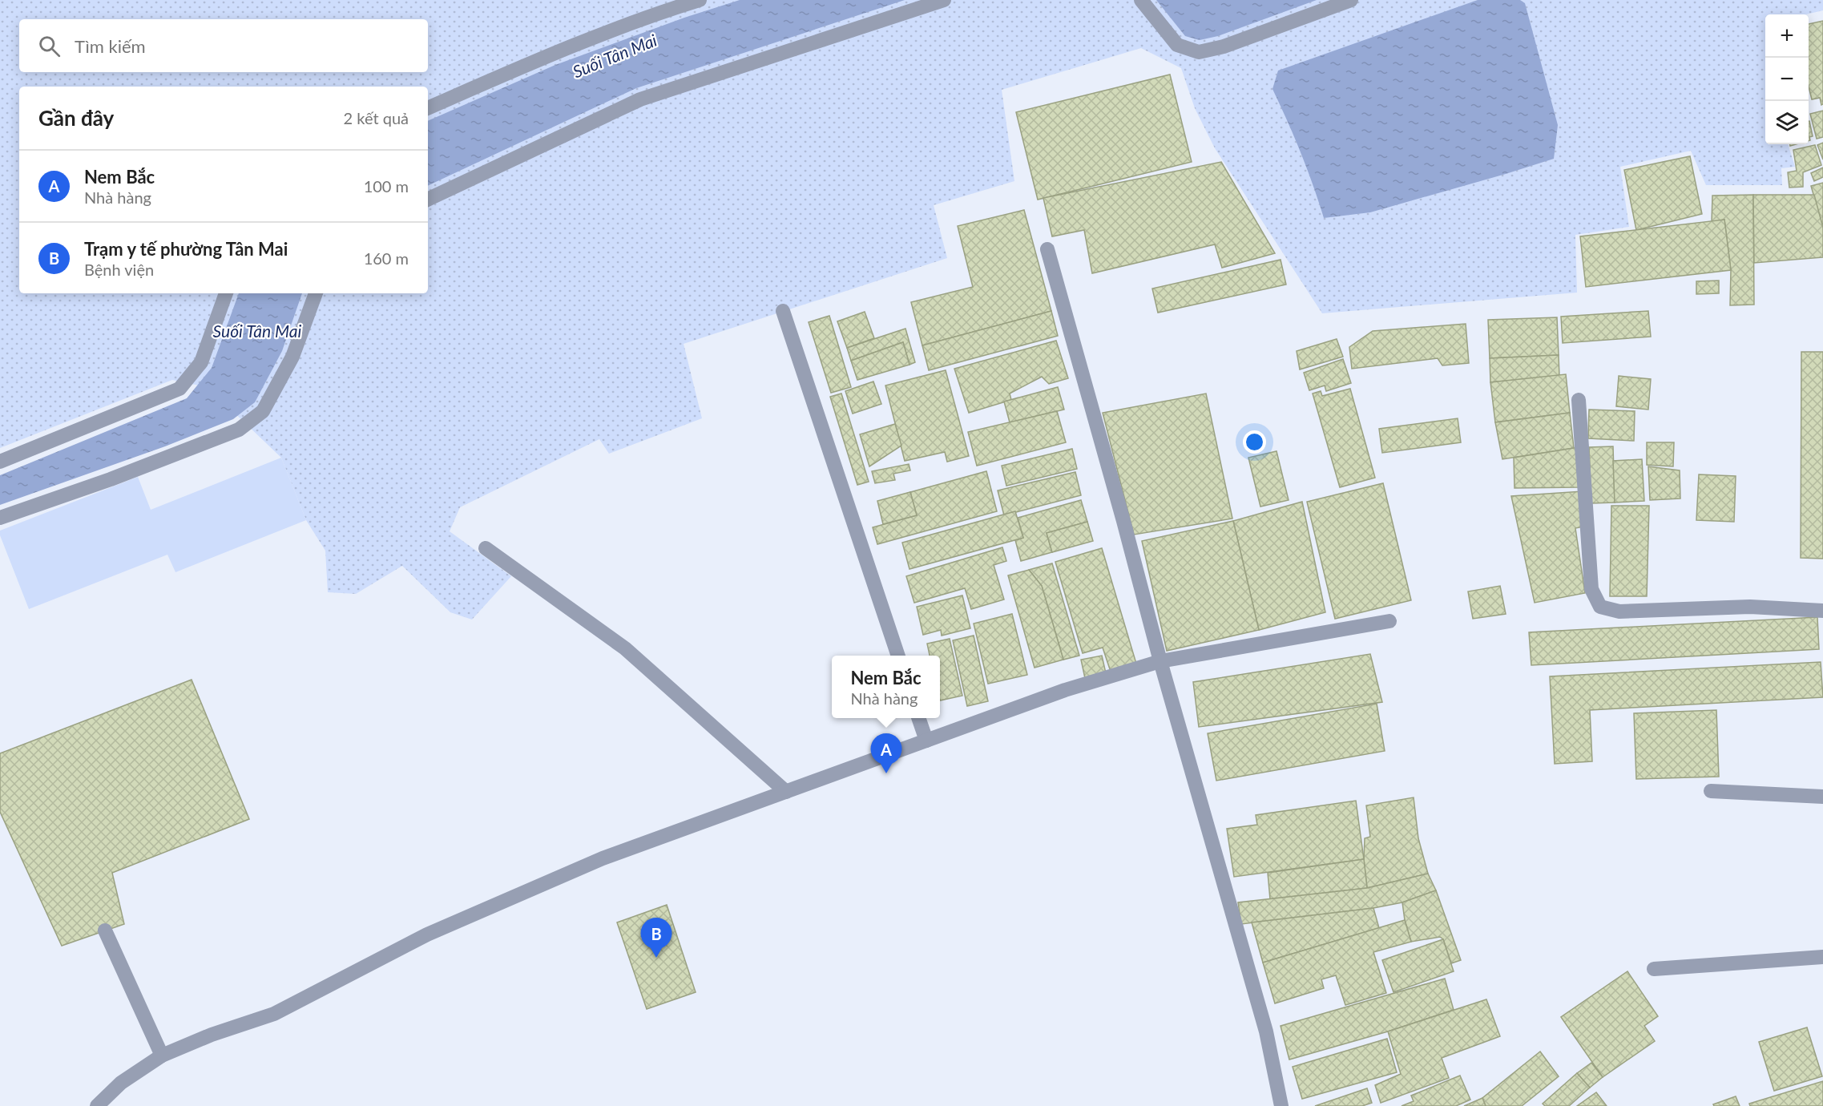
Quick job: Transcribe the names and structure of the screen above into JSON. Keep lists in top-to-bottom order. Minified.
{"water":["Suối Tân Mai"],"page":{"map_buttons":["+","−"],"search":"Tìm kiếm","heading":["Gần đây","2 kết quả"],"list":[{"mark":"A","name":"Nem Bắc","note":"Nhà hàng","value":"100 m"},{"mark":"B","name":"Trạm y tế phường Tân Mai","note":"Bệnh viện","value":"160 m"}],"popup":["Nem Bắc","Nhà hàng"],"pins":["A","B"]}}
